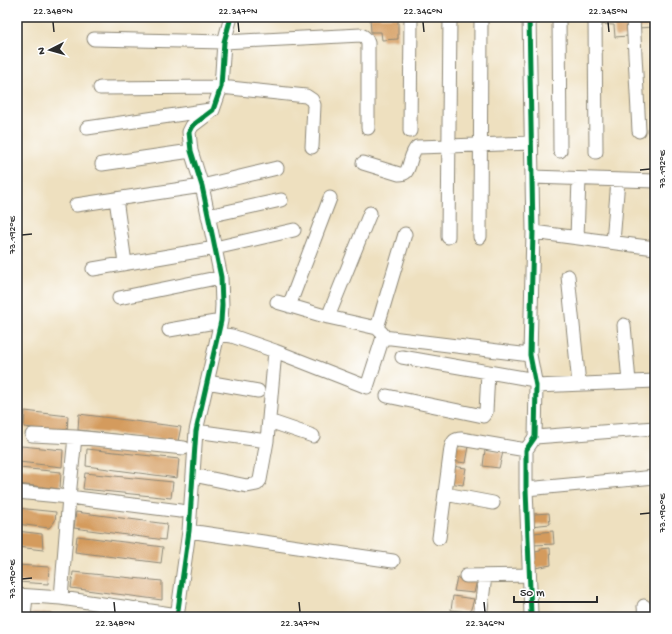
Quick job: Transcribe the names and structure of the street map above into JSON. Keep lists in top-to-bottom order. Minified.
{"scale_bar":"50 m","north":"left","coordinates":["22.348°N","22.347°N","22.346°N","22.345°N","73.192°E","73.190°E"]}
